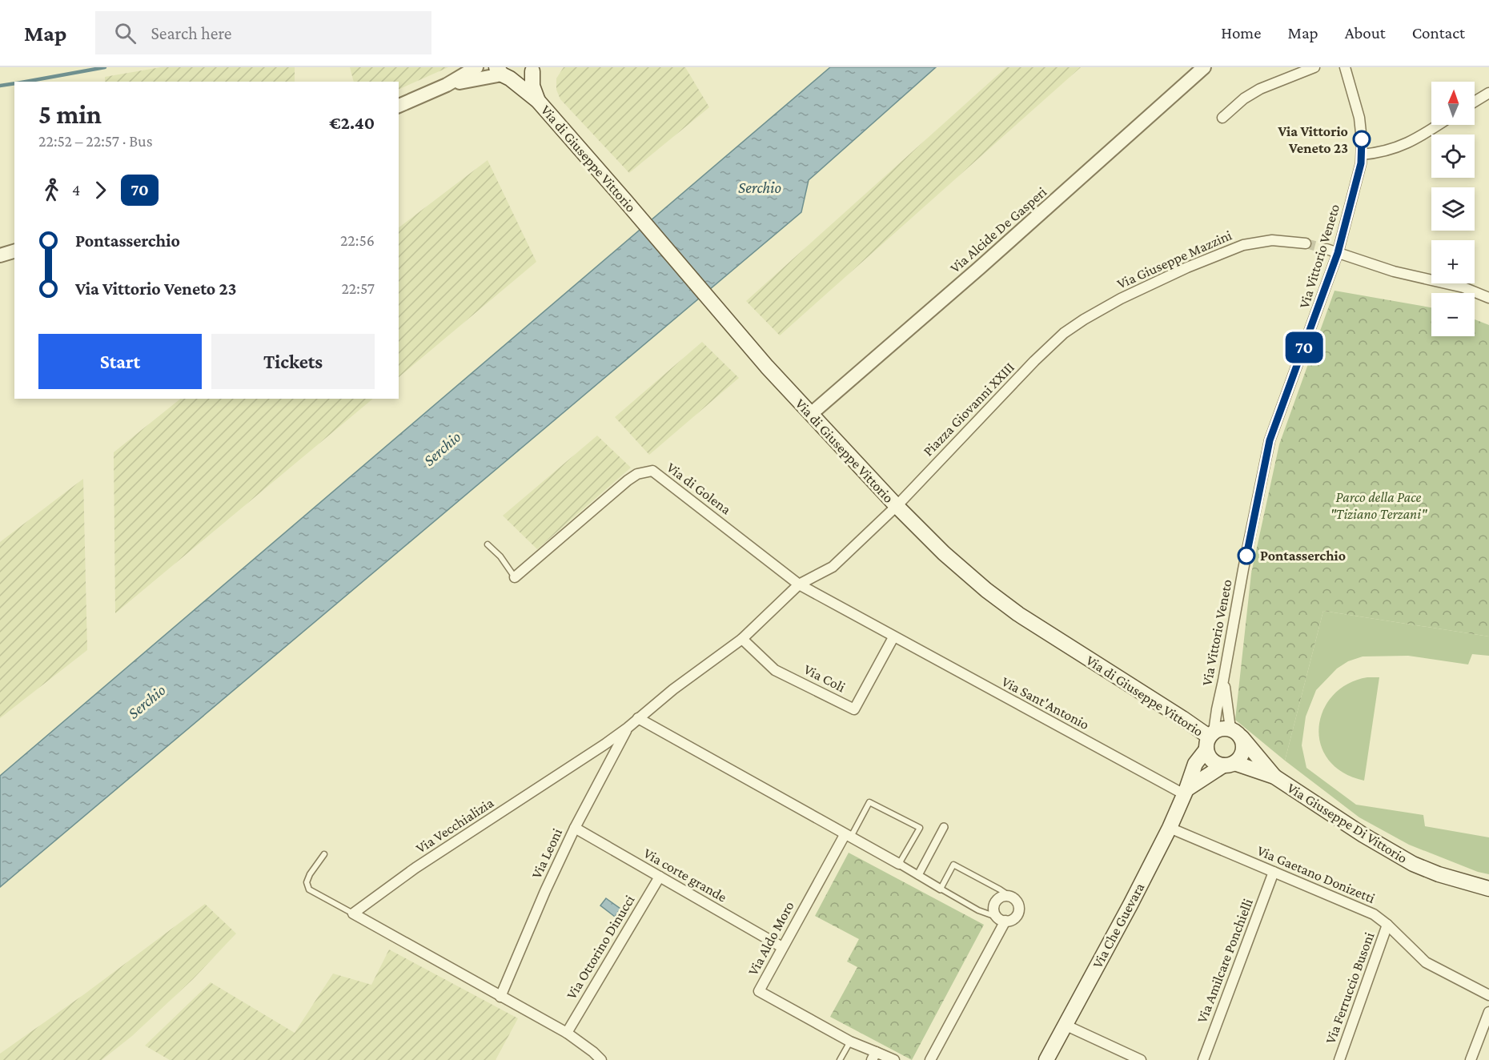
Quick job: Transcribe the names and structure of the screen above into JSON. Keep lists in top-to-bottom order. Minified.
{"streets":{"main road":["Via di Giuseppe Vittorio","Via Giuseppe Di Vittorio","Via Che Guevara"],"street":["Via Alcide De Gasperi","Via Vittorio Veneto","Via Giuseppe Mazzini","Piazza Giovanni XXIII","Via di Golena","Via Coli","Via Sant'Antonio","Via Vecchializia","Via Leoni","Via Gaetano Donizetti","Via corte grande","Via Aldo Moro","Via Ottorino Dinucci","Via Amilcare Ponchielli","Via Ferruccio Busoni"]},"crossings":[["Via di Giuseppe Vittorio","Via Alcide De Gasperi"],["Via di Giuseppe Vittorio","Via Vittorio Veneto"],["Via di Giuseppe Vittorio","Piazza Giovanni XXIII"],["Via di Giuseppe Vittorio","Via Giuseppe Di Vittorio"],["Via di Giuseppe Vittorio","Via Che Guevara"],["Via Vittorio Veneto","Via Che Guevara"],["Via Giuseppe Mazzini","Piazza Giovanni XXIII"],["Piazza Giovanni XXIII","Via di Golena"],["Piazza Giovanni XXIII","Via Sant'Antonio"],["Piazza Giovanni XXIII","Via Vecchializia"],["Via di Golena","Via Sant'Antonio"],["Via di Golena","Via Vecchializia"],["Via Coli","Via Sant'Antonio"],["Via Coli","Via Vecchializia"],["Via Sant'Antonio","Via Vecchializia"],["Via Sant'Antonio","Via Che Guevara"],["Via Vecchializia","Via Leoni"],["Via Leoni","Via corte grande"],["Via Gaetano Donizetti","Via Che Guevara"],["Via Gaetano Donizetti","Via Amilcare Ponchielli"],["Via Gaetano Donizetti","Via Ferruccio Busoni"],["Via corte grande","Via Aldo Moro"],["Via corte grande","Via Ottorino Dinucci"]],"water":["Serchio"],"parks":["Parco della Pace \"Tiziano Terzani\""],"places":["Via Vittorio Veneto 23","Pontasserchio"],"lines":["bus line 70"],"north":"top","page":{"header":"Map","search":"Search here","nav":["Home","Map","About","Contact"],"on_map":"70","map_buttons":["+","−"],"heading":["5 min","22:52 – 22:57 · Bus","€2.40"],"legs":["4","70"],"list":[{"name":"Pontasserchio","value":"22:56"},{"name":"Via Vittorio Veneto 23","value":"22:57"}],"buttons":["Start","Tickets"]}}
